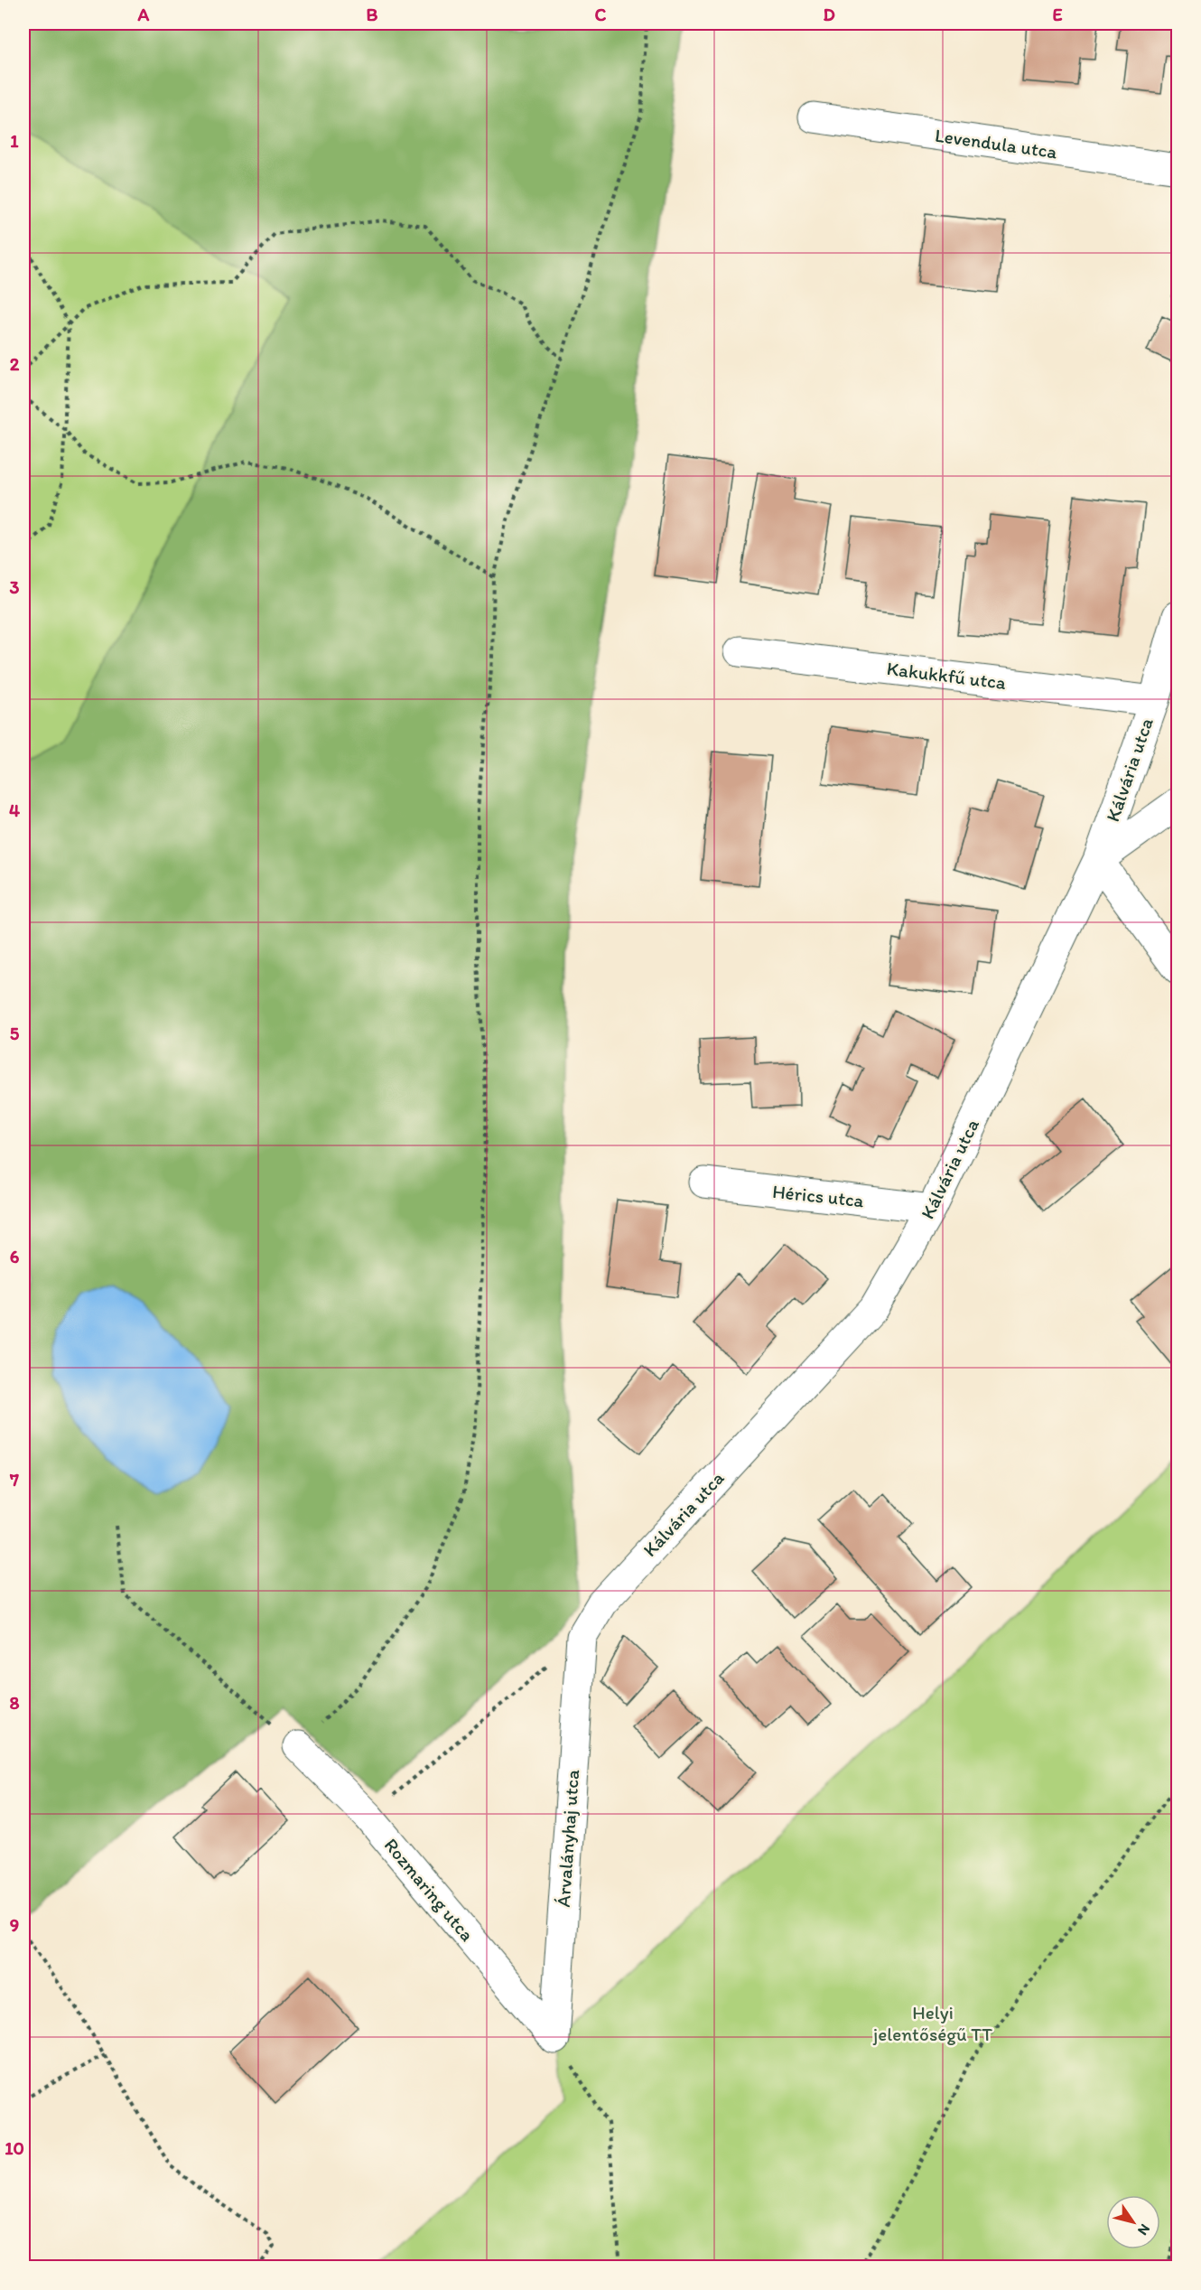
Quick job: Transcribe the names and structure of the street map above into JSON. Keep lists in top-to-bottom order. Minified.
{"streets":{"street":["Levendula utca","Kakukkfű utca","Kálvária utca","Hérics utca","Árvalányhaj utca","Rozmaring utca"]},"crossings":[["Kakukkfű utca","Kálvária utca"],["Kálvária utca","Hérics utca"],["Kálvária utca","Árvalányhaj utca"],["Árvalányhaj utca","Rozmaring utca"]],"parks":["Helyi jelentőségű TT"],"north":"bottom right","grid":{"columns":["A","B","C","D","E"],"rows":["1","2","3","4","5","6","7","8","9","10"]}}
